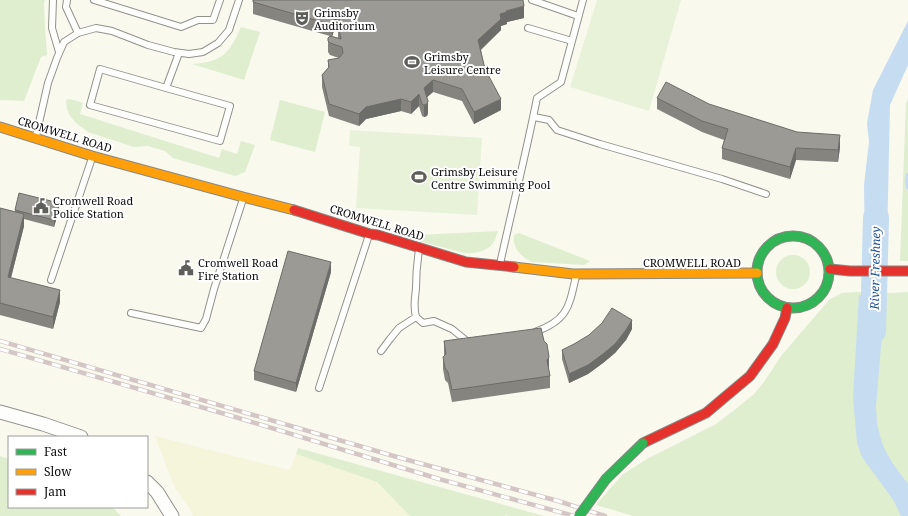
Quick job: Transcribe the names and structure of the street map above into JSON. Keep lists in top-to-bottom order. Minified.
{"streets":{"street":["CROMWELL ROAD"]},"water":["River Freshney"],"places":{"theatre":["Grimsby Auditorium"],"sports":["Grimsby Leisure Centre","Grimsby Leisure Centre Swimming Pool"],"public building":["Cromwell Road Police Station","Cromwell Road Fire Station"]},"legend":["Fast","Slow","Jam"]}
